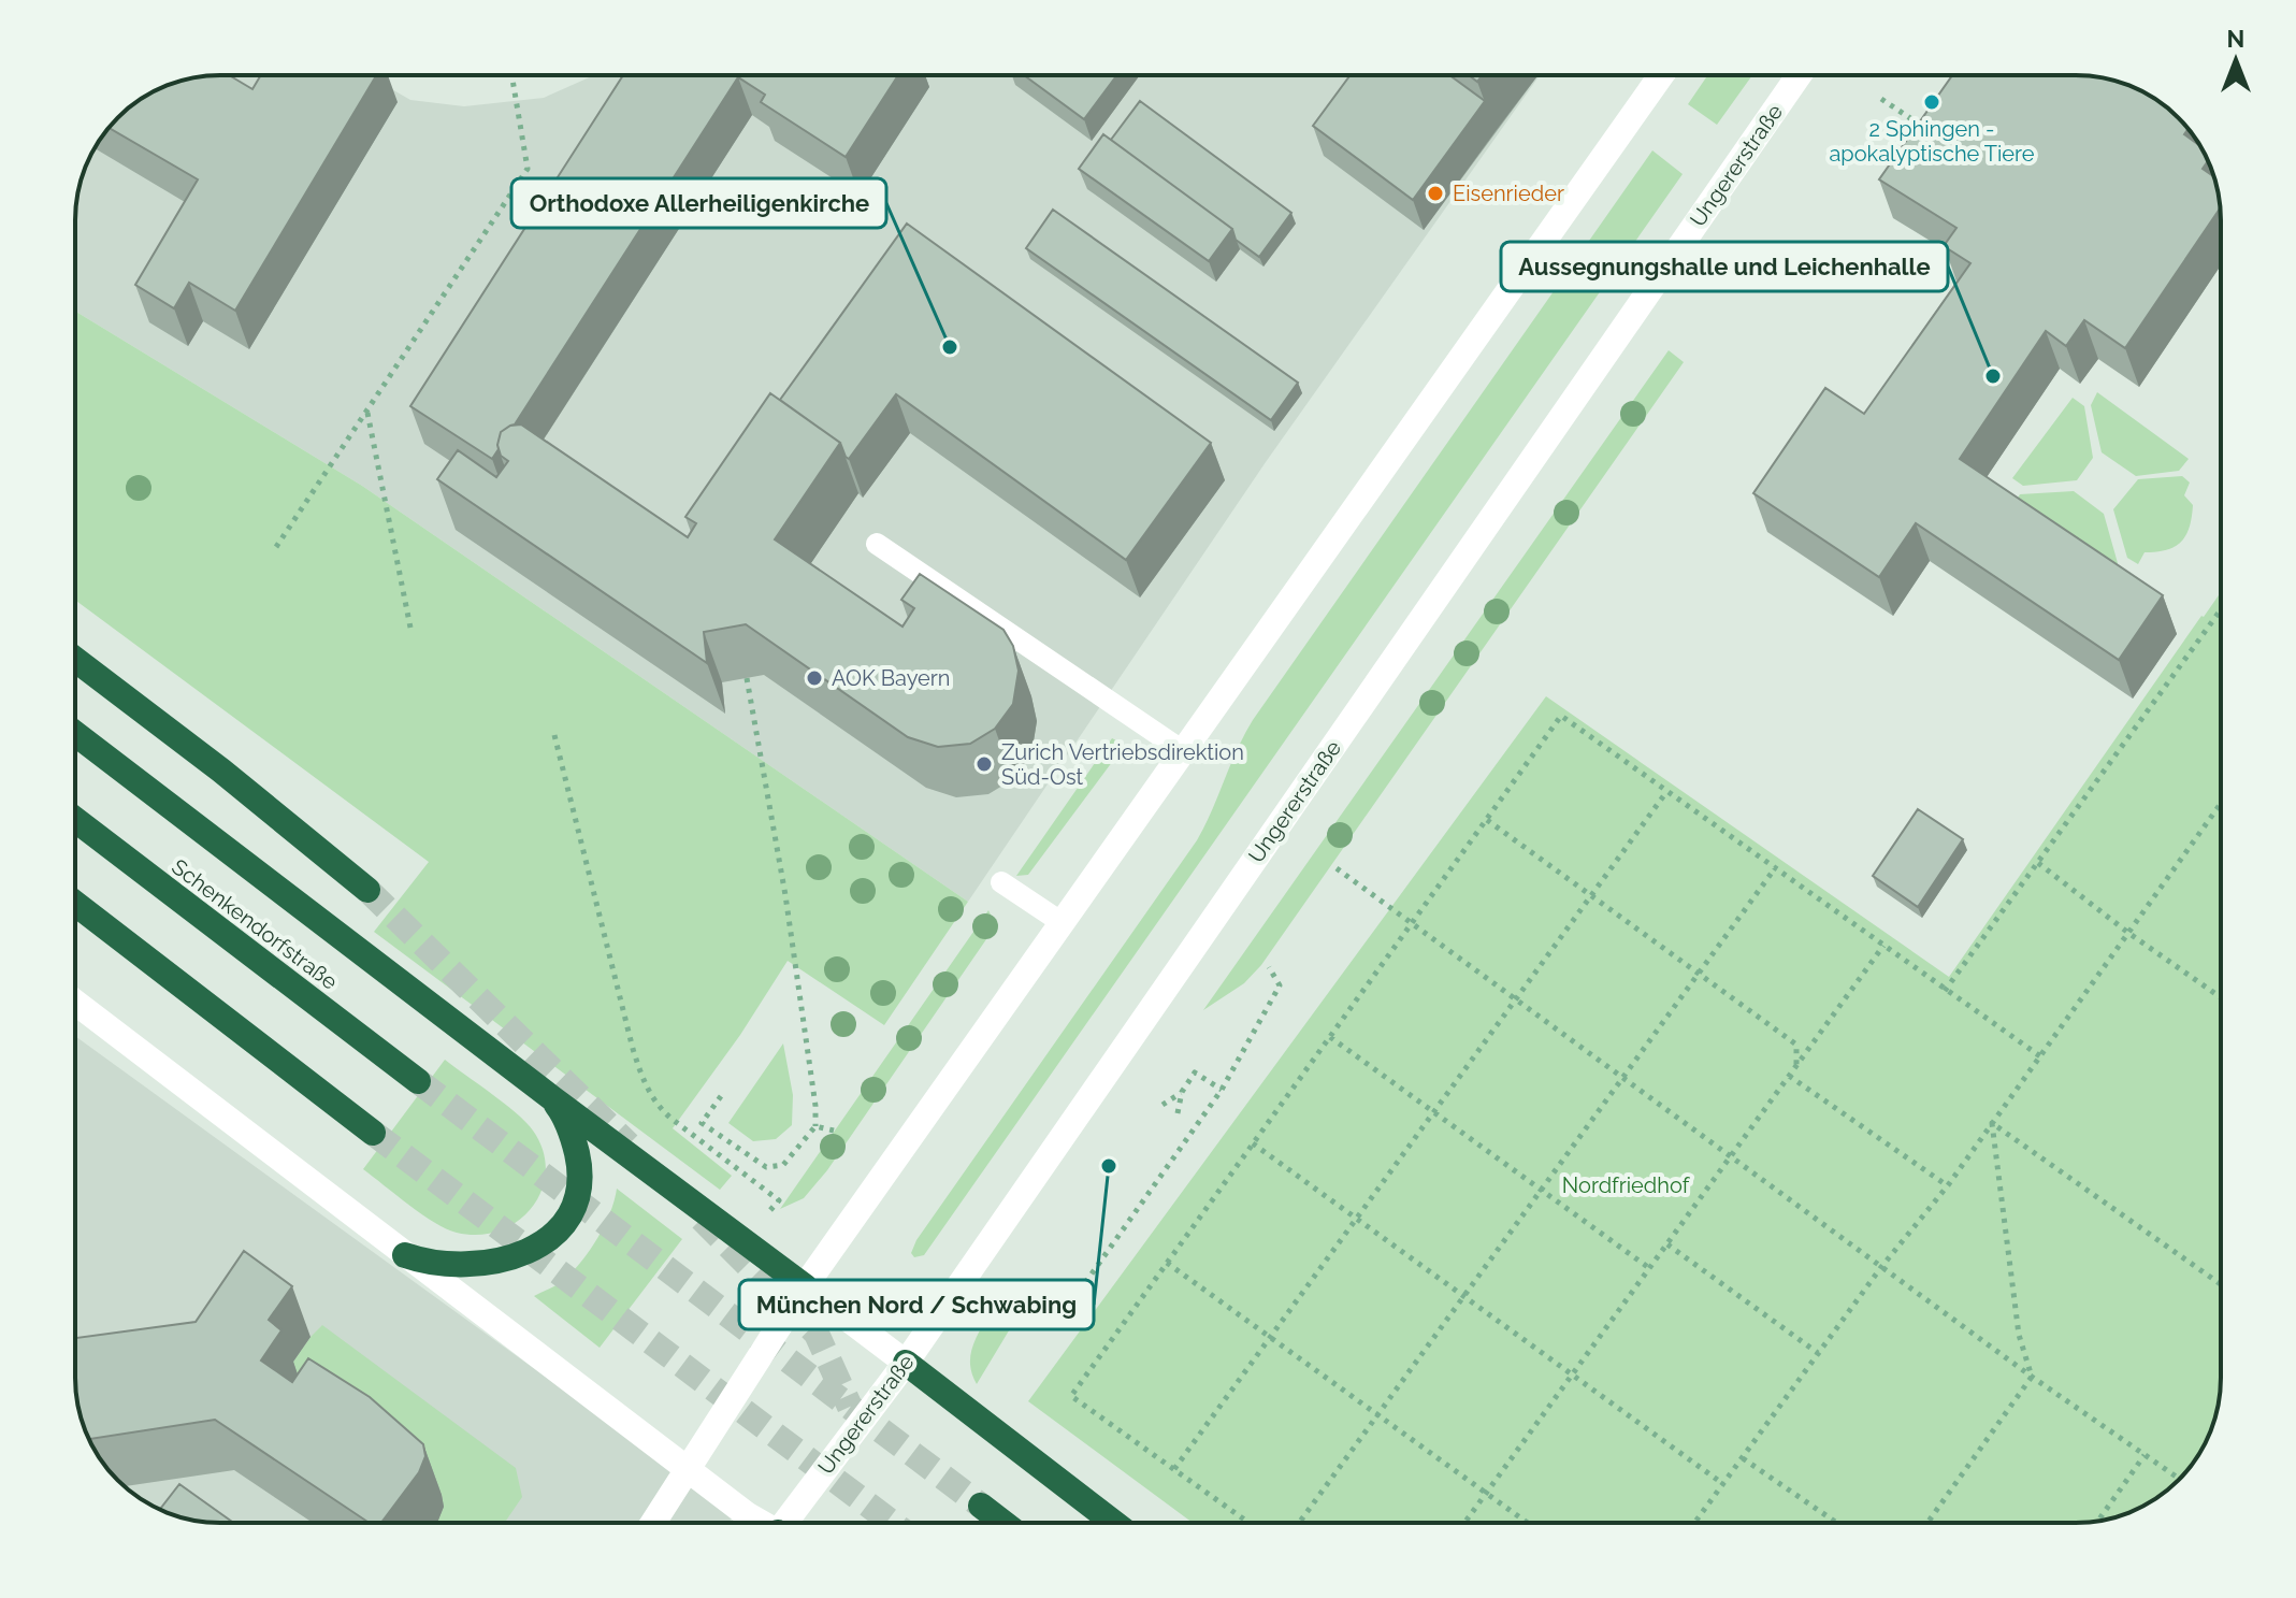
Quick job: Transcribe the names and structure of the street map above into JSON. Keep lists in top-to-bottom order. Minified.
{"streets":{"highway":["Schenkendorfstraße"],"main road":["Ungererstraße"]},"parks":["Nordfriedhof"],"places":["2 Sphingen - apokalyptische Tiere","Eisenrieder","Orthodoxe Allerheiligenkirche","Aussegnungshalle und Leichenhalle","AOK Bayern","Zurich Vertriebsdirektion Süd-Ost","München Nord / Schwabing"],"north":"top"}
